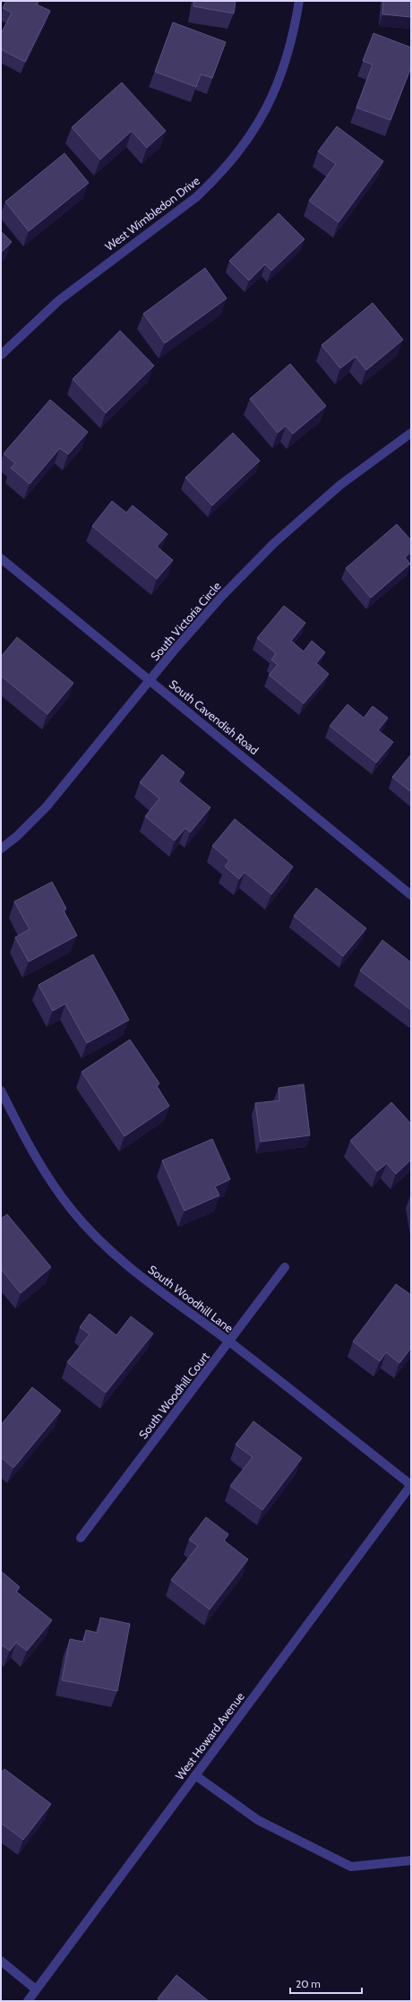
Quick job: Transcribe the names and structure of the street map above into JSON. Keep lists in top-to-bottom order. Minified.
{"streets":{"street":["West Wimbledon Drive","South Victoria Circle","South Cavendish Road","South Woodhill Lane","South Woodhill Court","West Howard Avenue"]},"crossings":[["South Victoria Circle","South Cavendish Road"],["South Woodhill Lane","South Woodhill Court"],["South Woodhill Lane","West Howard Avenue"]],"scale_bar":"20 m"}
